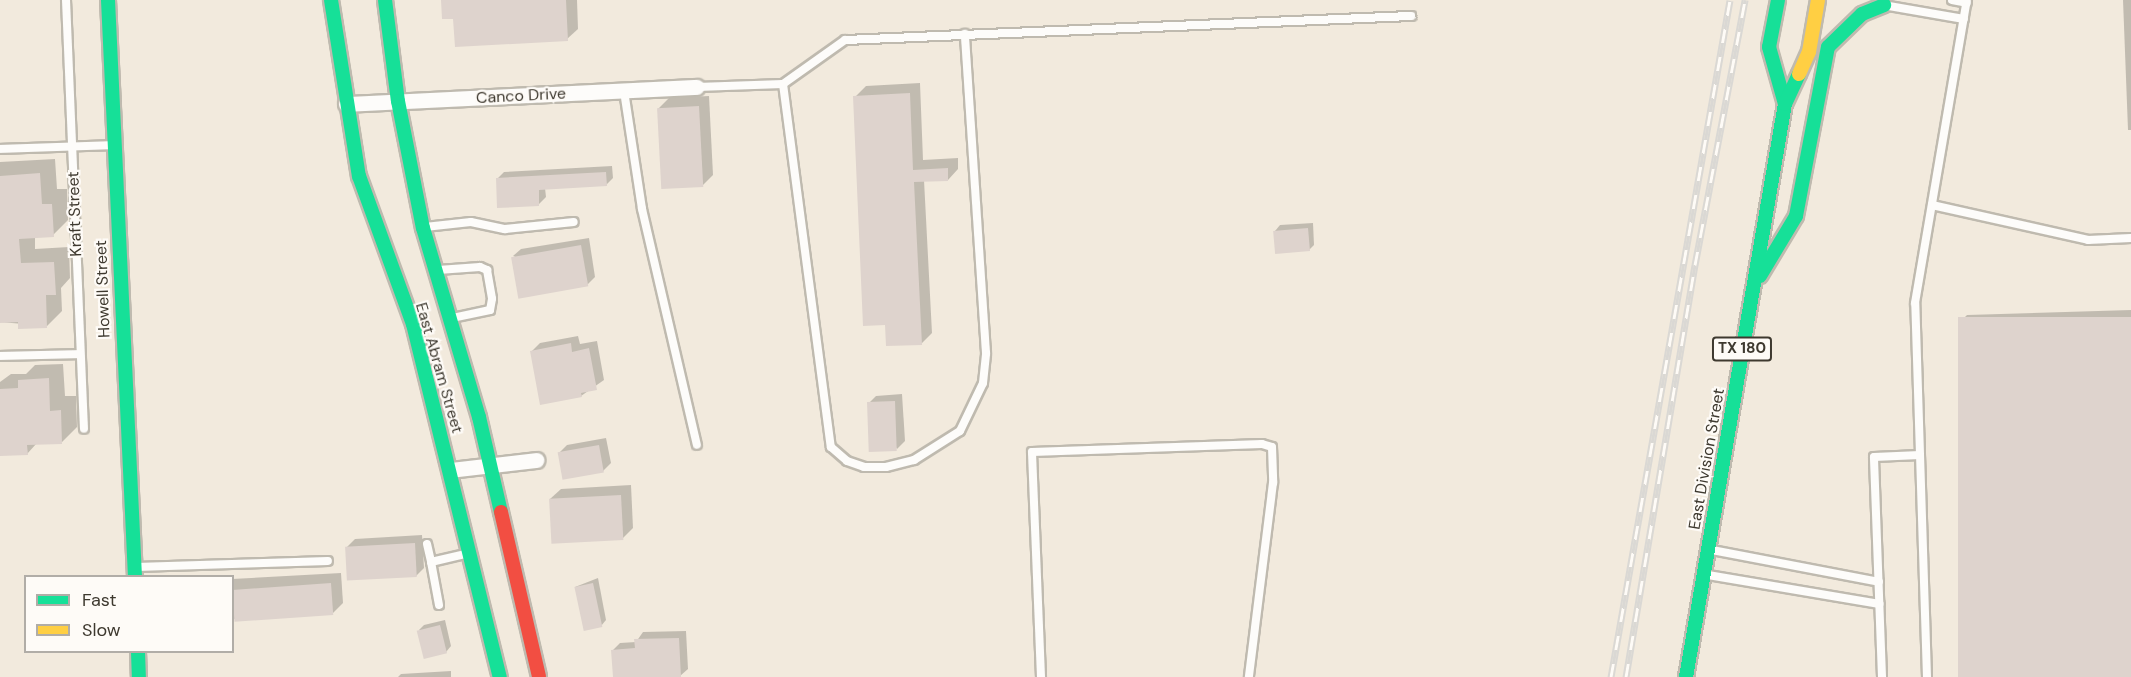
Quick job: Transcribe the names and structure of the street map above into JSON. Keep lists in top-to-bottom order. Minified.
{"streets":{"main road":["Howell Street","TX 180","East Abram Street","East Division Street"],"street":["Canco Drive"],"lane":["Kraft Street"]},"crossings":[["Canco Drive","East Abram Street"]],"legend":["Fast","Slow"]}
